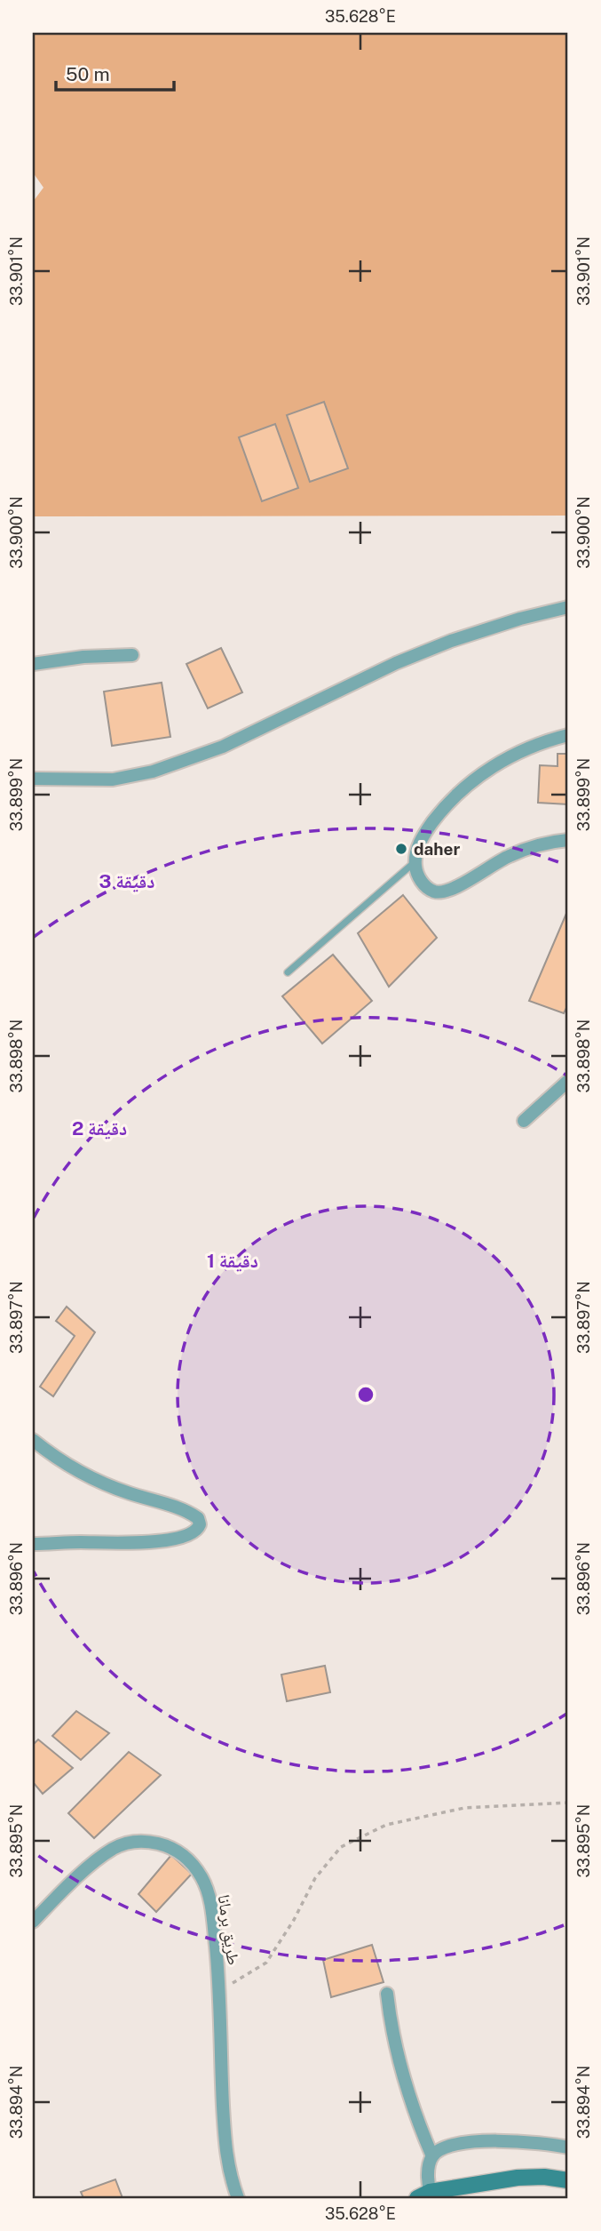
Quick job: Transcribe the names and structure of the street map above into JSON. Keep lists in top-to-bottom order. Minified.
{"streets":{"street":["طريق برمانا"]},"places":["daher"],"scale_bar":"50 m","coordinates":["35.628°E","33.901°N","33.900°N","33.899°N","33.898°N","33.897°N","33.896°N","33.895°N","33.894°N"],"rings":["3 دقيقة","2 دقيقة","1 دقيقة"]}
